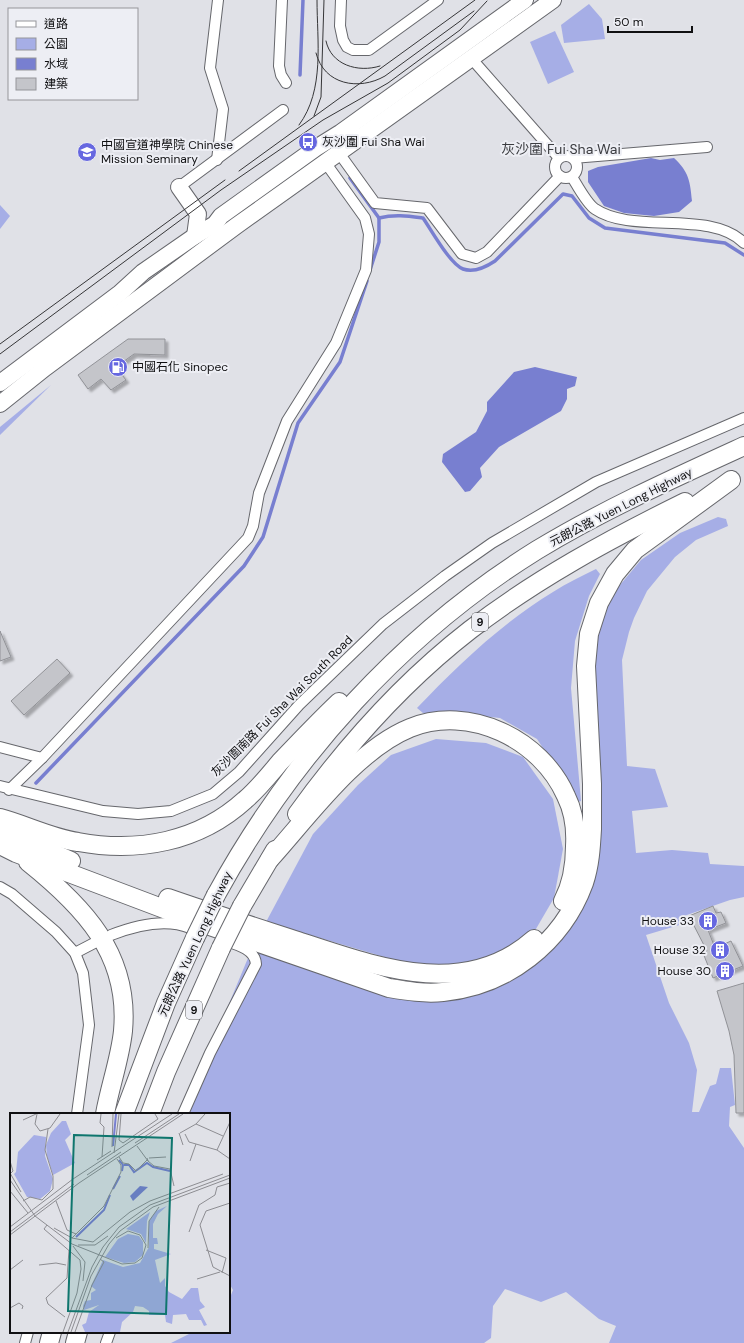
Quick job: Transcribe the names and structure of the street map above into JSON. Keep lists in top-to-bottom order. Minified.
{"streets":{"highway":["元朗公路 Yuen Long Highway","9"],"street":["灰沙圍南路 Fui Sha Wai South Road"]},"districts":["灰沙圍 Fui Sha Wai"],"places":{"bus stop":["灰沙圍 Fui Sha Wai"],"school or university":["中國宣道神學院 Chinese Mission Seminary"],"fuel station":["中國石化 Sinopec"],"building":["House 33","House 32","House 30"]},"legend":["道路","公園","水域","建築"],"scale_bar":"50 m"}
